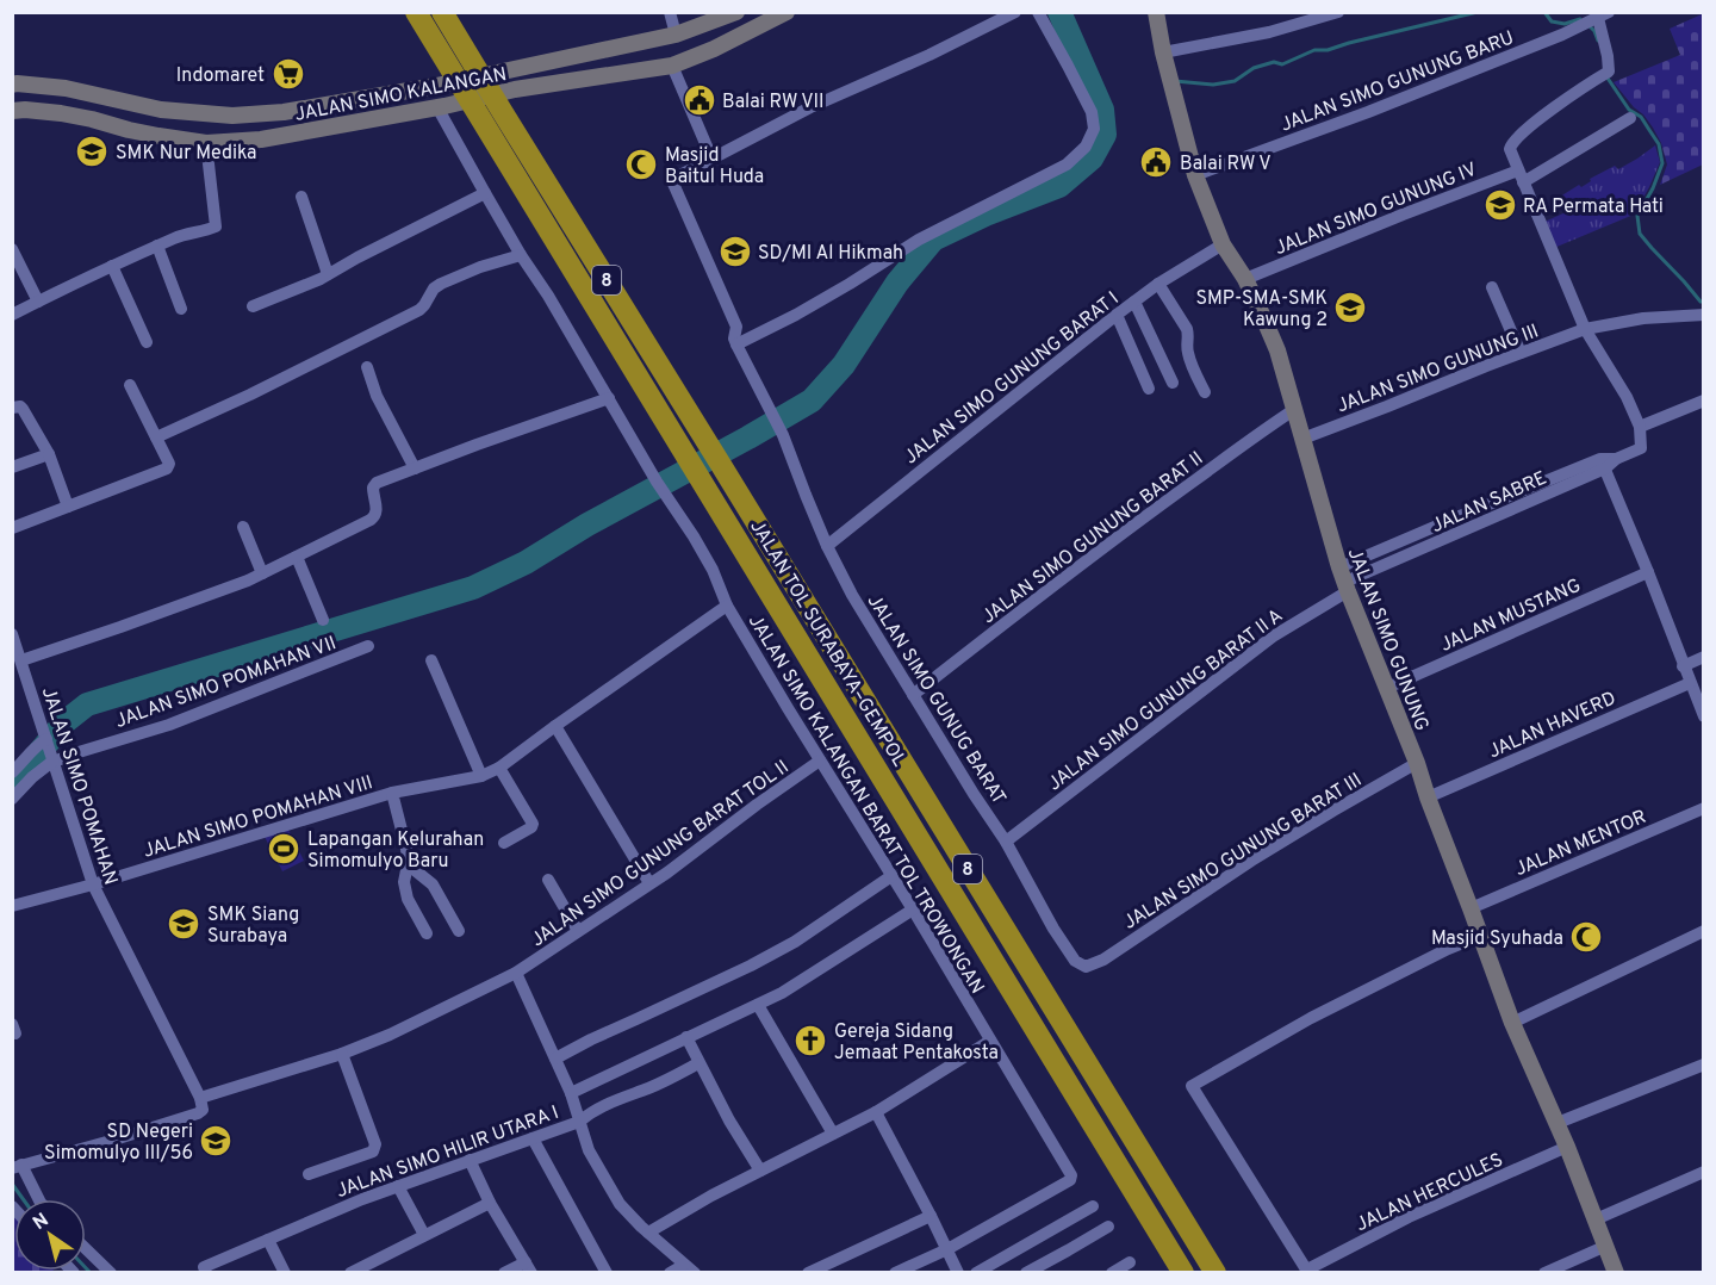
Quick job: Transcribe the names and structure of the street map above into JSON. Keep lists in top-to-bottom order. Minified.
{"streets":{"highway":["8","JALAN TOL SURABAYA–GEMPOL"],"main road":["JALAN SIMO KALANGAN","JALAN SIMO GUNUNG"],"street":["JALAN SIMO GUNUNG BARU","JALAN SIMO GUNUNG IV","JALAN SIMO GUNUNG III","JALAN SIMO GUNUNG BARAT I","JALAN SABRE","JALAN SIMO GUNUNG BARAT II","JALAN MUSTANG","JALAN SIMO POMAHAN VII","JALAN SIMO GUNUG BARAT","JALAN SIMO GUNUNG BARAT II A","JALAN HAVERD","JALAN SIMO POMAHAN","JALAN SIMO KALANGAN BARAT TOL TROWONGAN","JALAN SIMO POMAHAN VIII","JALAN MENTOR","JALAN SIMO GUNUNG BARAT III","JALAN SIMO GUNUNG BARAT TOL II","JALAN SIMO HILIR UTARA I","JALAN HERCULES"]},"crossings":[["JALAN SIMO GUNUNG BARU","JALAN SIMO GUNUNG"],["JALAN SIMO KALANGAN","JALAN SIMO KALANGAN BARAT TOL TROWONGAN"],["JALAN SIMO GUNUNG IV","JALAN SIMO GUNUNG"],["JALAN SIMO GUNUNG III","JALAN SIMO GUNUNG"],["JALAN SIMO GUNUNG BARAT I","JALAN SIMO GUNUNG"],["JALAN SIMO GUNUNG BARAT I","JALAN SIMO GUNUG BARAT"],["JALAN SABRE","JALAN SIMO GUNUNG"],["JALAN SABRE","JALAN SIMO GUNUNG BARAT II A"],["JALAN SIMO GUNUNG BARAT II","JALAN SIMO GUNUNG"],["JALAN SIMO GUNUNG BARAT II","JALAN SIMO GUNUG BARAT"],["JALAN MUSTANG","JALAN SIMO GUNUNG"],["JALAN SIMO GUNUNG","JALAN SIMO GUNUNG BARAT II A"],["JALAN SIMO GUNUNG","JALAN HAVERD"],["JALAN SIMO GUNUNG","JALAN MENTOR"],["JALAN SIMO GUNUNG","JALAN SIMO GUNUNG BARAT III"],["JALAN SIMO GUNUNG","JALAN HERCULES"],["JALAN SIMO POMAHAN VII","JALAN SIMO POMAHAN"],["JALAN SIMO GUNUG BARAT","JALAN SIMO GUNUNG BARAT II A"],["JALAN SIMO GUNUG BARAT","JALAN SIMO GUNUNG BARAT III"],["JALAN SIMO POMAHAN","JALAN SIMO POMAHAN VIII"],["JALAN SIMO POMAHAN","JALAN SIMO GUNUNG BARAT TOL II"],["JALAN SIMO KALANGAN BARAT TOL TROWONGAN","JALAN SIMO POMAHAN VIII"],["JALAN SIMO KALANGAN BARAT TOL TROWONGAN","JALAN SIMO GUNUNG BARAT TOL II"]],"places":{"supermarket":["Indomaret"],"public building":["Balai RW VII","Balai RW V"],"school or university":["SMK Nur Medika","RA Permata Hati","SD/MI Al Hikmah","SMP-SMA-SMK Kawung 2","SMK Siang Surabaya","SD Negeri Simomulyo III/56"],"mosque":["Masjid Baitul Huda","Masjid Syuhada"],"sports":["Lapangan Kelurahan Simomulyo Baru"],"church":["Gereja Sidang Jemaat Pentakosta"]},"north":"top left"}
